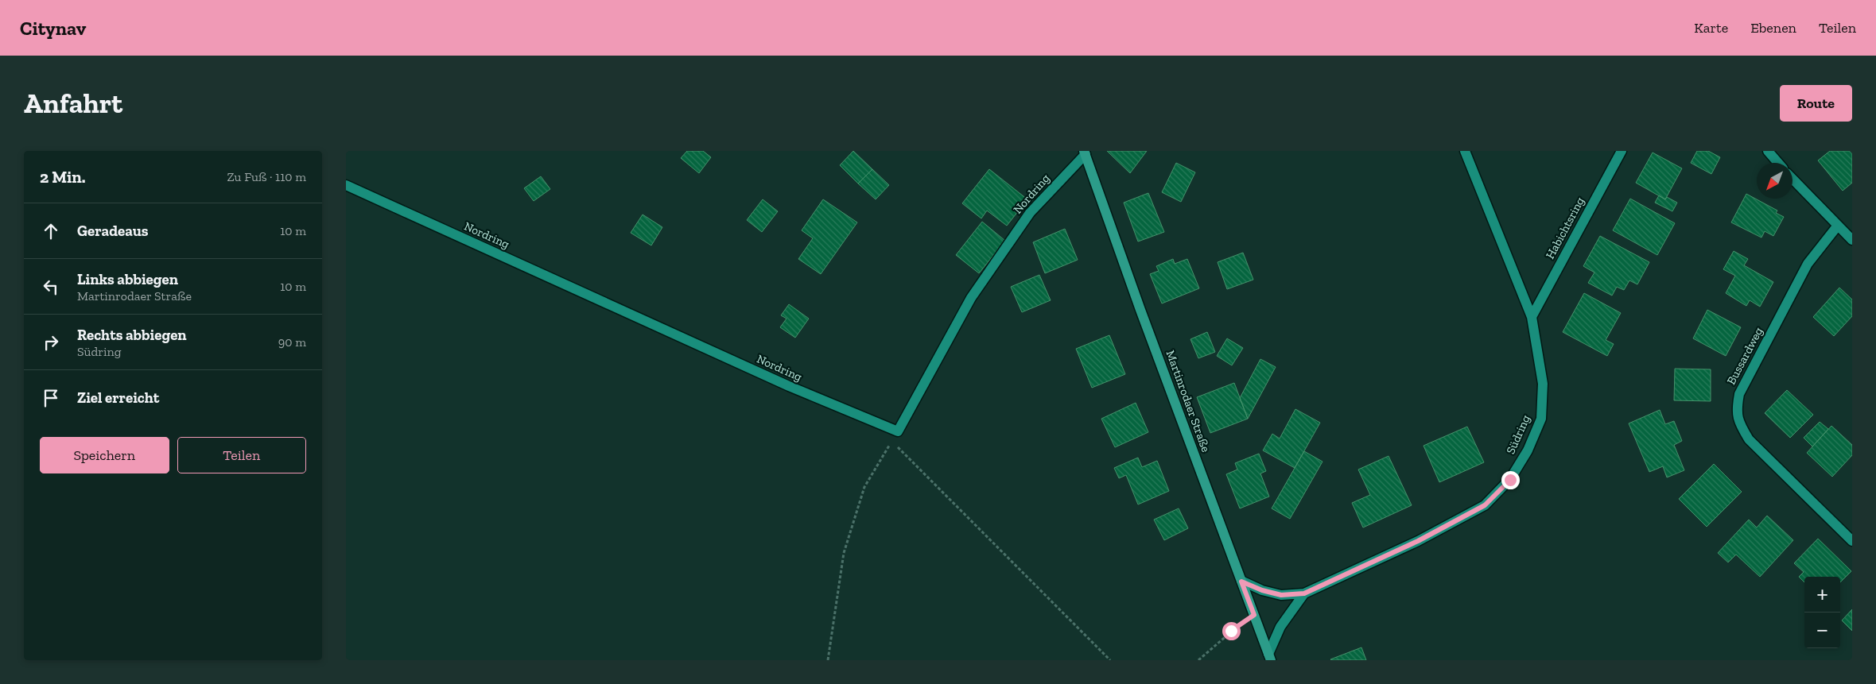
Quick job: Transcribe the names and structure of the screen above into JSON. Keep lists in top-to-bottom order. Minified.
{"streets":{"street":["Nordring","Habichtsring","Bussardweg","Martinrodaer Straße","Südring"]},"crossings":[["Nordring","Martinrodaer Straße"],["Habichtsring","Südring"],["Martinrodaer Straße","Südring"]],"north":"bottom left","page":{"header":"Citynav","nav":["Karte","Ebenen","Teilen"],"buttons":["Route",["Speichern","Teilen"]],"title":"Anfahrt","heading":["2 Min.","Zu Fuß · 110 m"],"list":[["Geradeaus","10 m"],["Links abbiegen","Martinrodaer Straße","10 m"],["Rechts abbiegen","Südring","90 m"],"Ziel erreicht"],"map_buttons":["+","−"]}}
